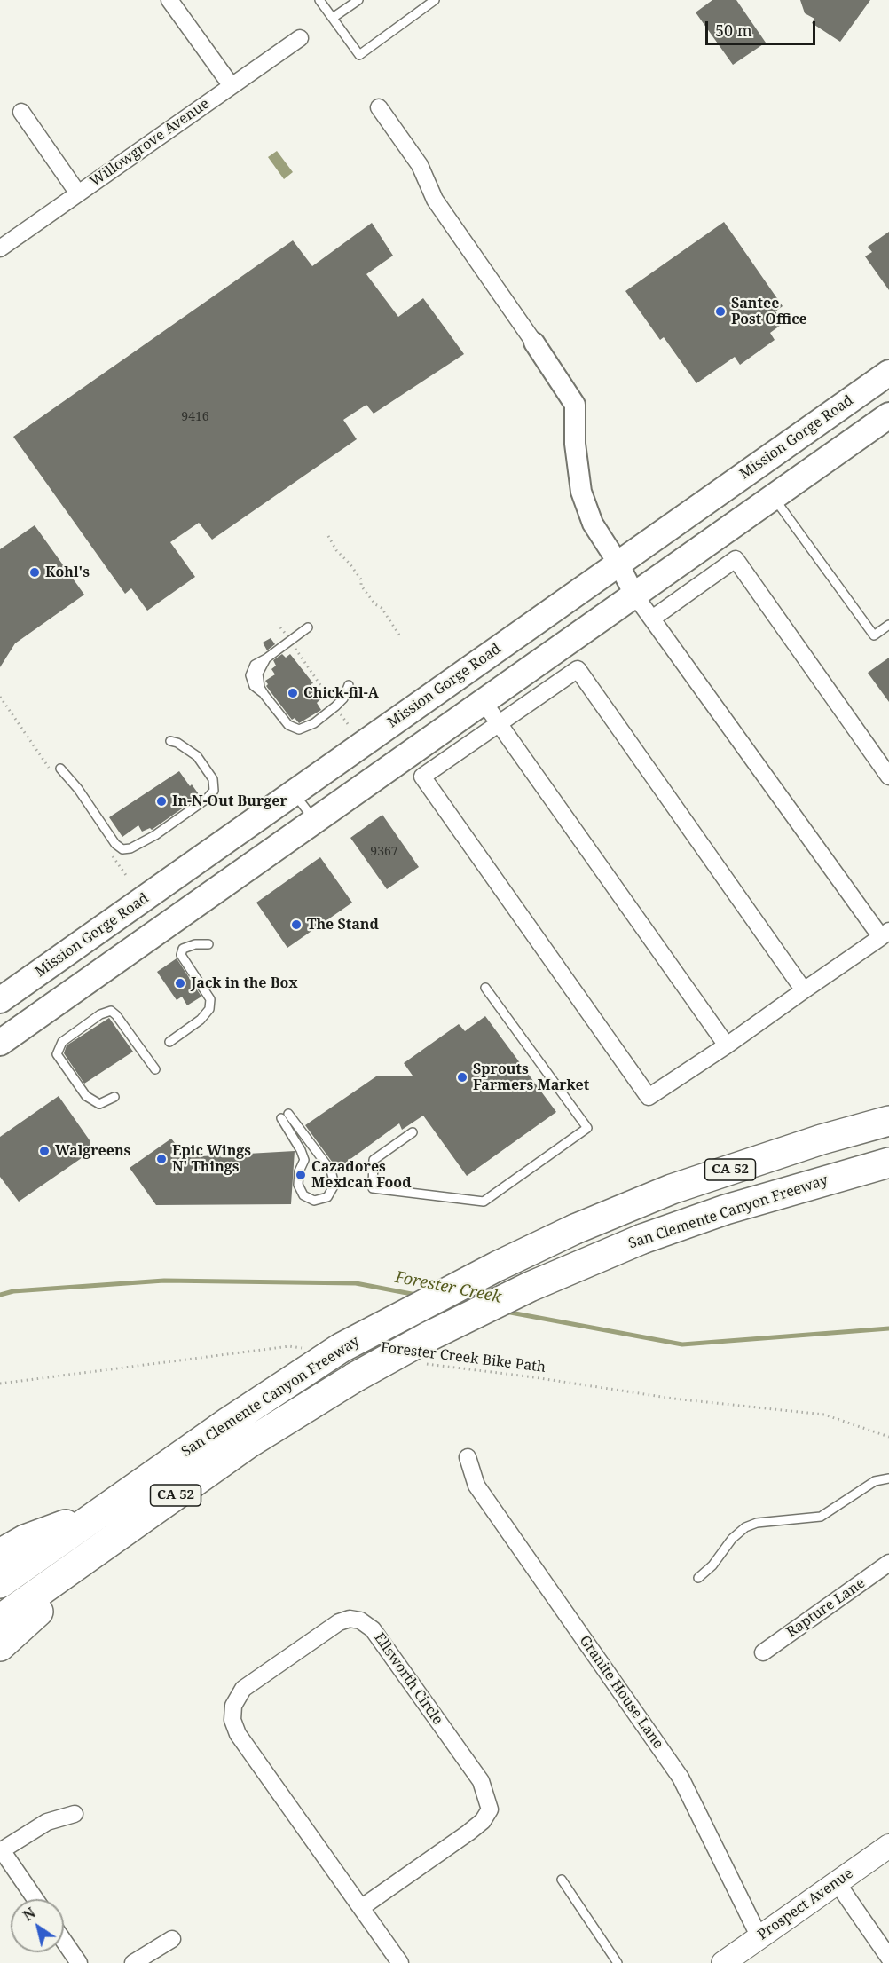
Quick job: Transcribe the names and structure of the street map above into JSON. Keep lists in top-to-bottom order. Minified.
{"streets":{"highway":["CA 52","San Clemente Canyon Freeway"],"main road":["Mission Gorge Road","Prospect Avenue"],"street":["Willowgrove Avenue","Rapture Lane","Ellsworth Circle","Granite House Lane"],"path":["Forester Creek Bike Path"]},"crossings":[["Granite House Lane","Prospect Avenue"]],"water":["Forester Creek"],"places":["Santee Post Office","Kohl's","Chick-fil-A","In-N-Out Burger","The Stand","Jack in the Box","Sprouts Farmers Market","Walgreens","Epic Wings N' Things","Cazadores Mexican Food"],"house_numbers":["9416","9367"],"scale_bar":"50 m","north":"top left"}
